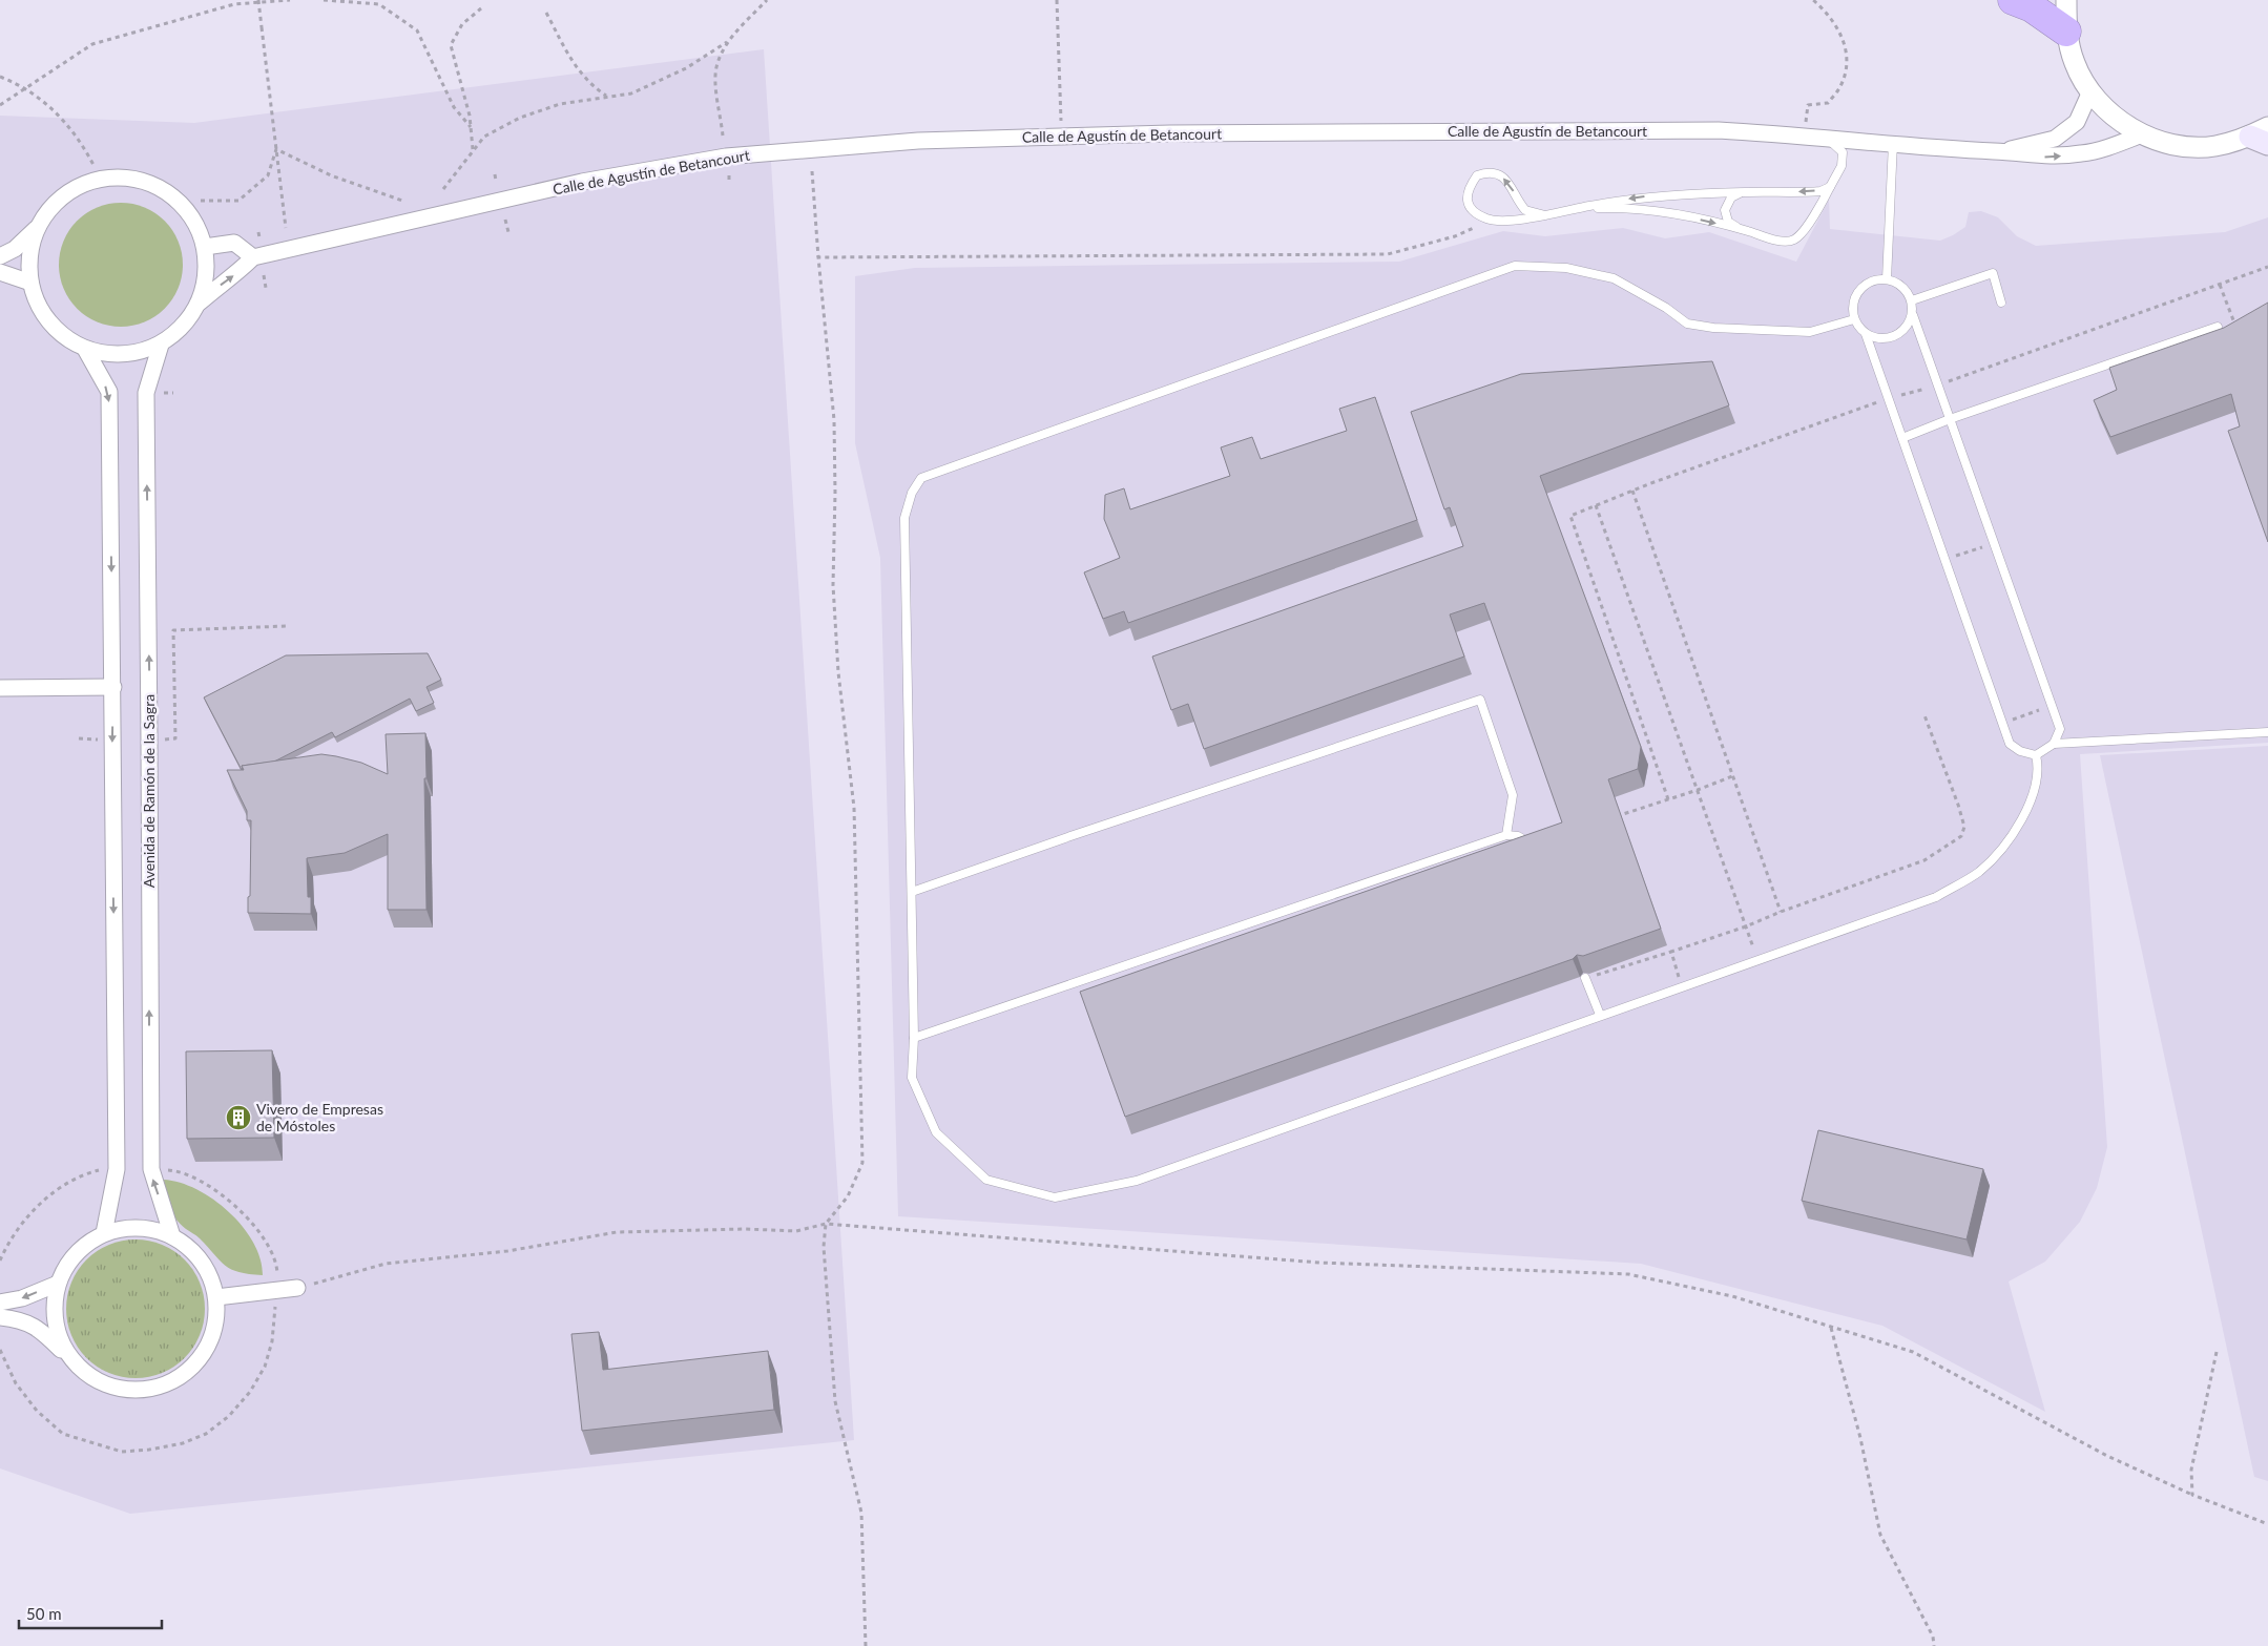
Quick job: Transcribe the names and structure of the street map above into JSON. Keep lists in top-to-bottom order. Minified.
{"streets":{"street":["Calle de Agustín de Betancourt","Avenida de Ramón de la Sagra"]},"crossings":[["Calle de Agustín de Betancourt","Avenida de Ramón de la Sagra"]],"places":{"building":["Vivero de Empresas de Móstoles"]},"scale_bar":"50 m"}
